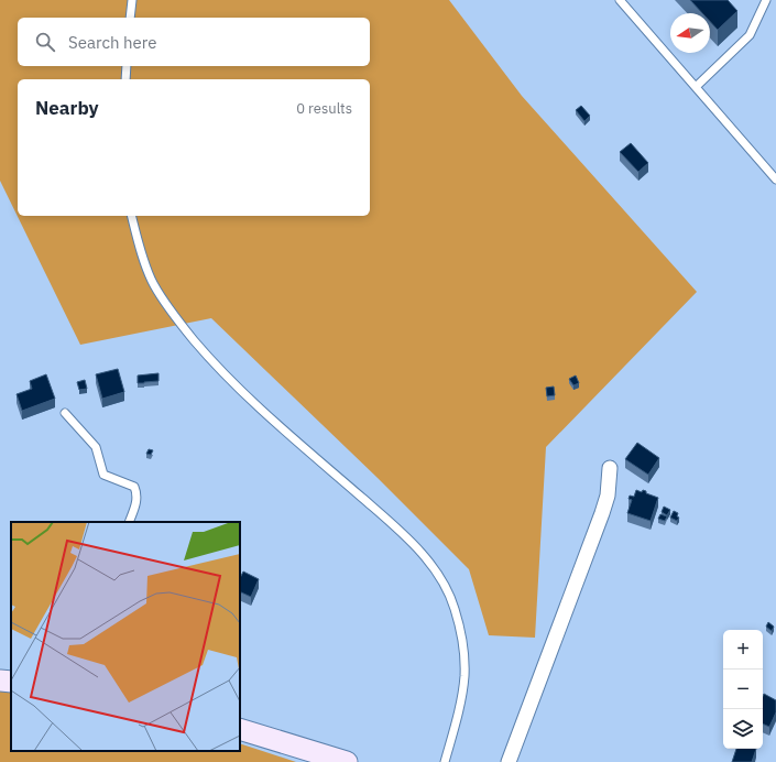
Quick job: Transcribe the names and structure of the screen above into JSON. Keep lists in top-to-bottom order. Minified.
{"north":"left","page":{"search":"Search here","heading":["Nearby","0 results"],"map_buttons":["+","−"]}}
